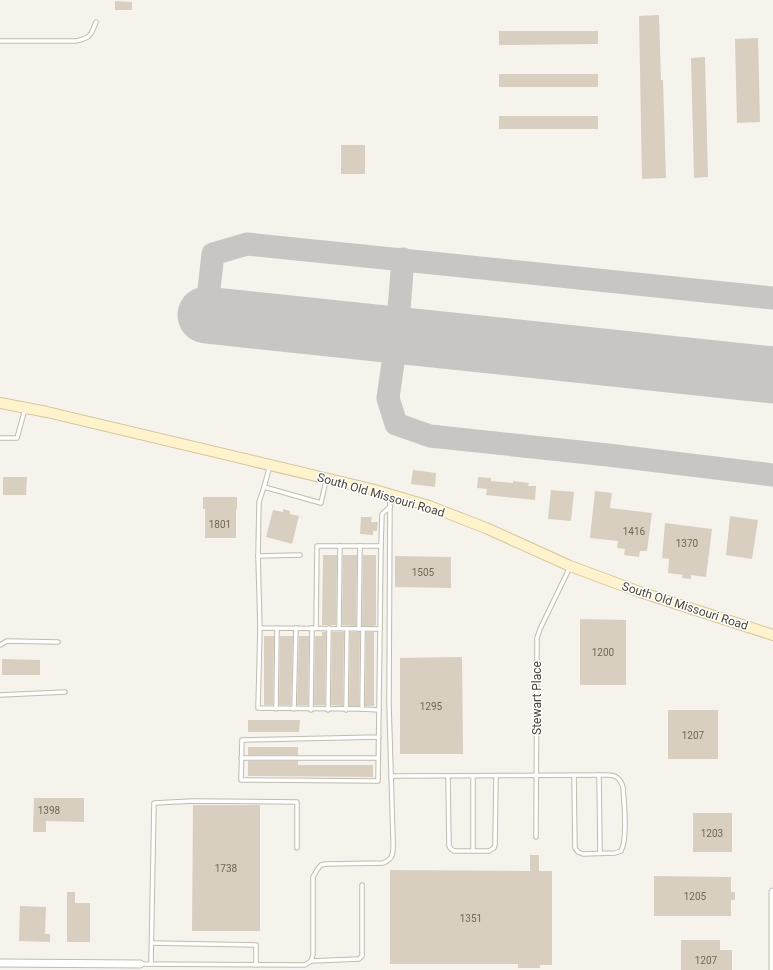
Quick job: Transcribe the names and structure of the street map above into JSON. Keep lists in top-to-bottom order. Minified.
{"streets":{"main road":["South Old Missouri Road"],"lane":["Stewart Place"]},"crossings":[["South Old Missouri Road","Stewart Place"]],"house_numbers":["1801","1416","1370","1505","1200","1295","1207","1398","1203","1738","1205","1351","1207"]}
